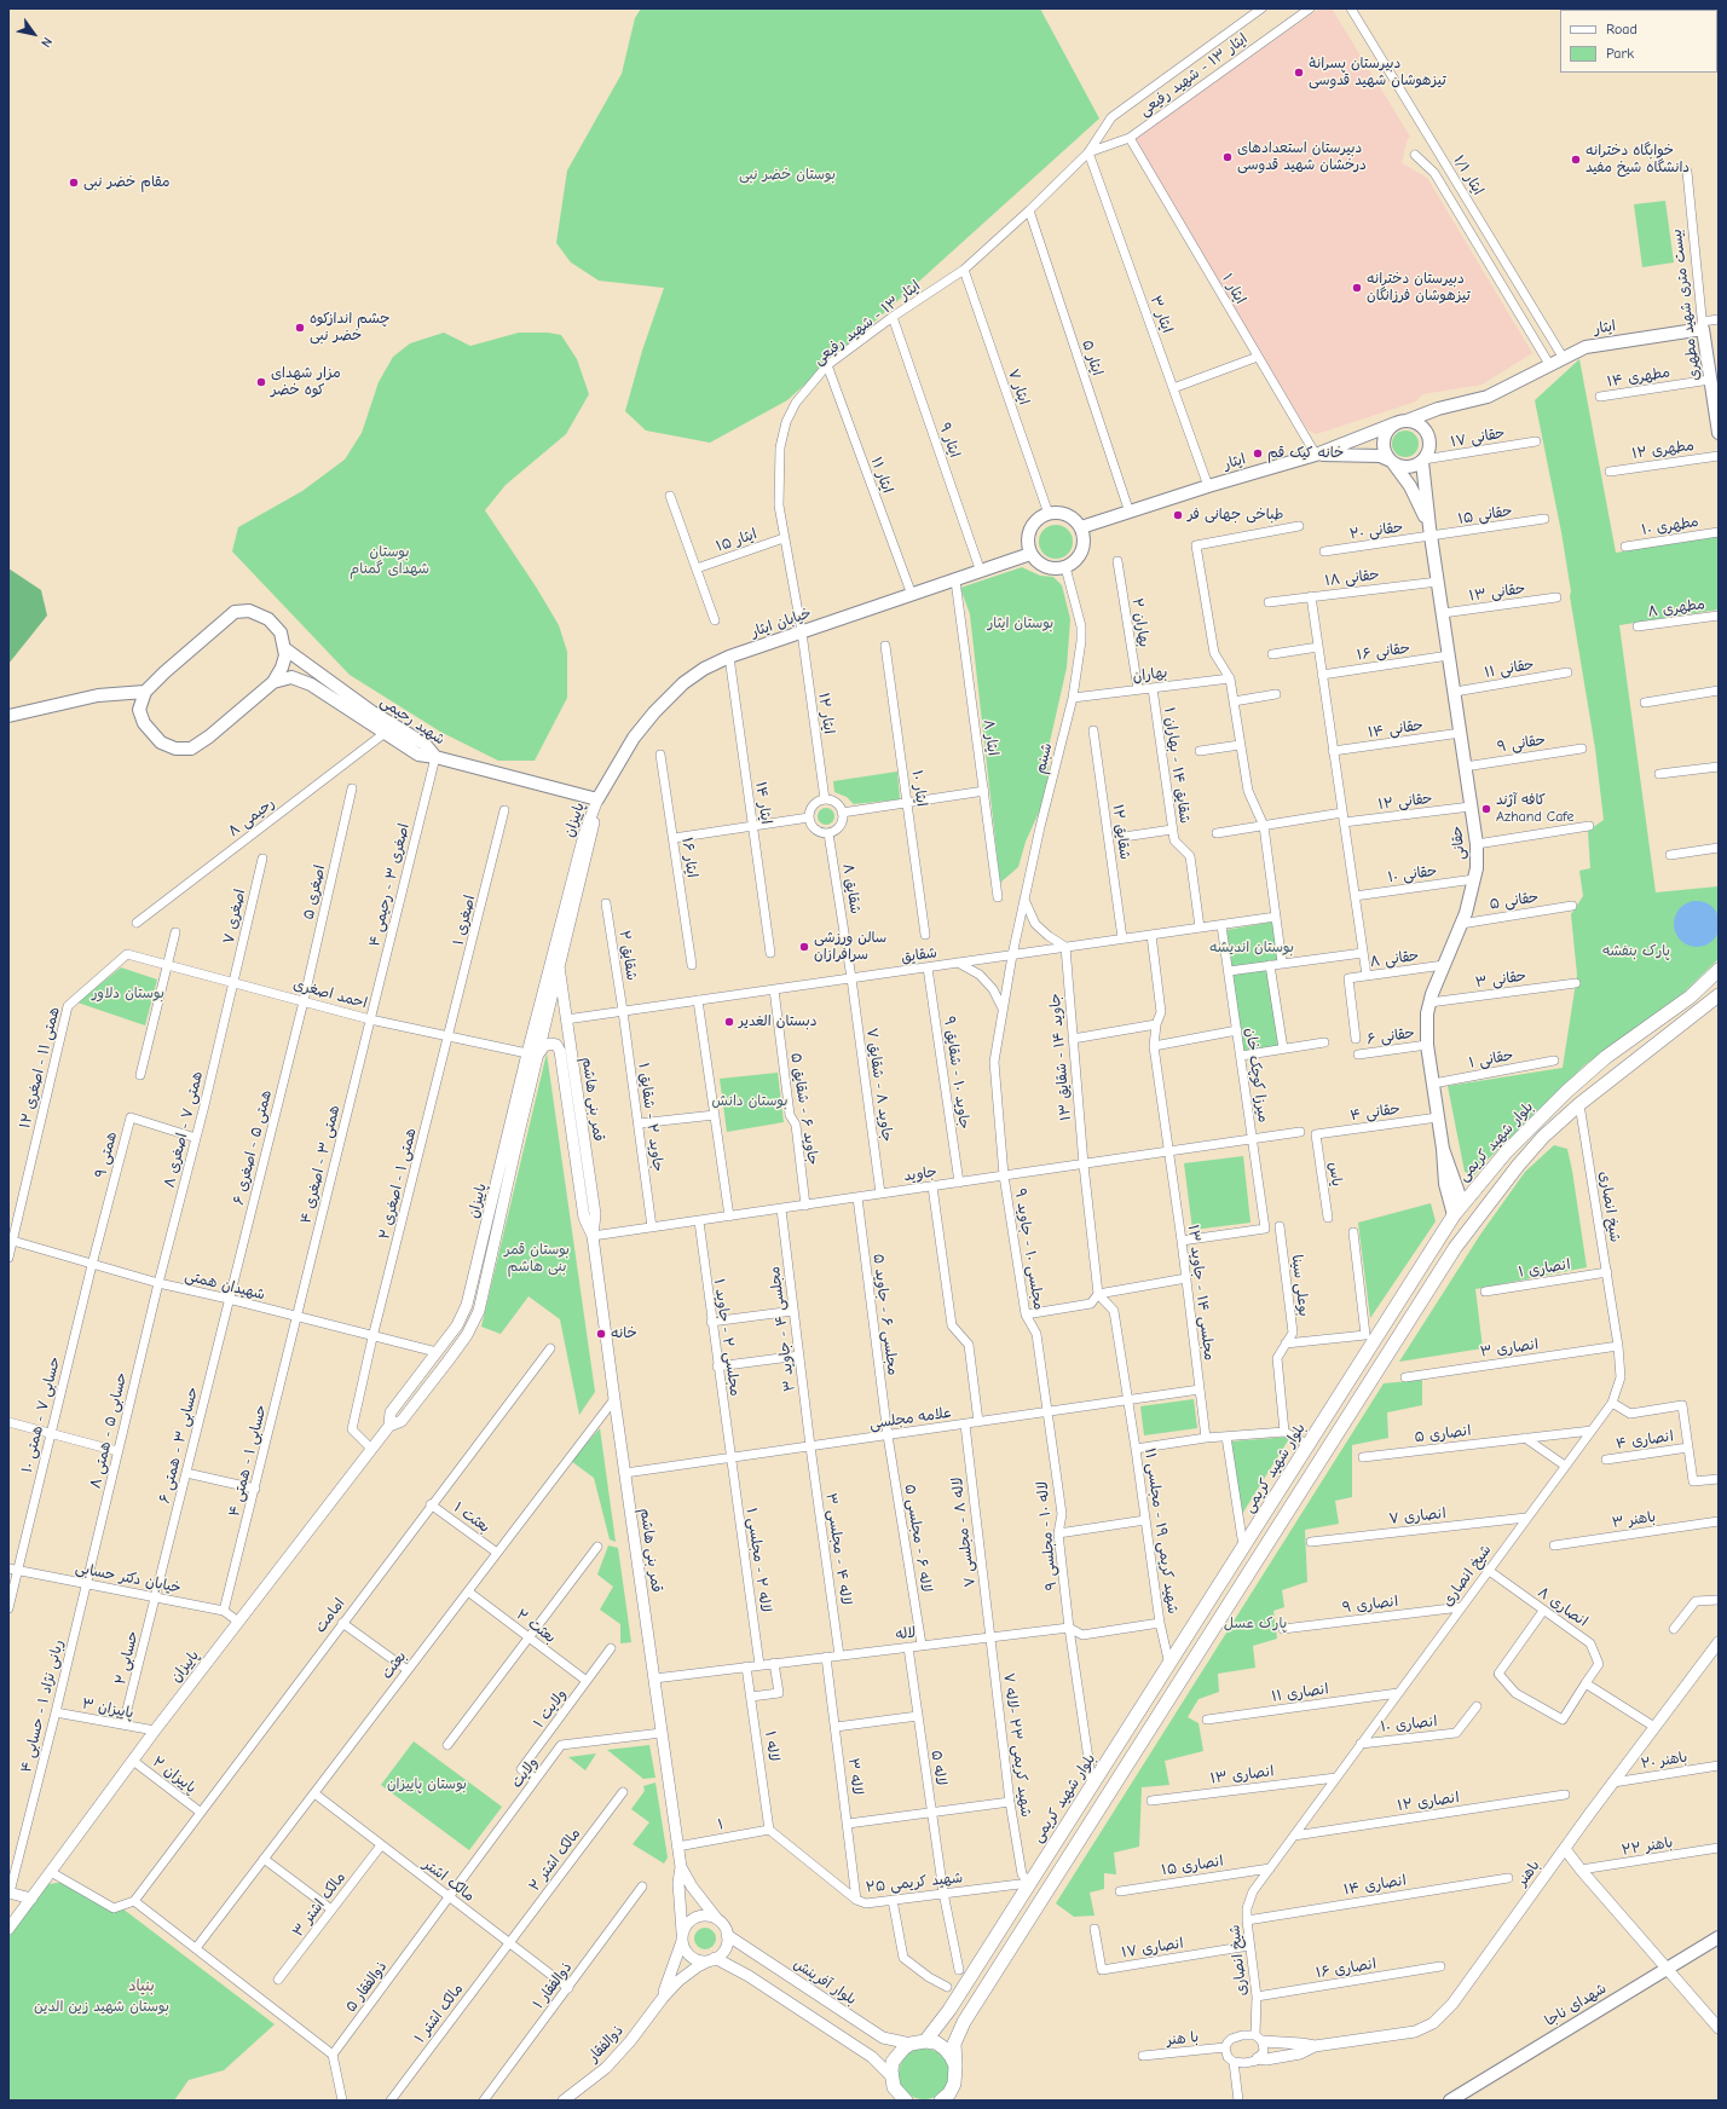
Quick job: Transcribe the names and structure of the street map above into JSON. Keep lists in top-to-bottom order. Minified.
{"streets":{"main road":["بیست متری شهید مطهری","ایثار","خیابان ایثار","شهید رحیمی","حقانی","بلوار شهید کریمی","شهدای ناجا"],"street":["ایثار ۱۳ - شهید رفیعی","ایثار ۱/۱","ایثار ۱","ایثار ۳","ایثار ۵","مطهری ۱۴","ایثار ۷","حقانی ۱۷","ایثار ۹","مطهری ۱۲","ایثار ۱۱","حقانی ۱۵","مطهری ۱۰","حقانی ۲۰","ایثار ۱۵","حقانی ۱۸","حقانی ۱۳","مطهری ۸","بهاران ۲","حقانی ۱۶","حقانی ۱۱","بهاران","ایثار ۱۲","حقانی ۱۴","ایثار ۸","حقانی ۹","شبنم","شقایق ۱۴ - بهاران ۱","ایثار ۱۰","حقانی ۱۲","ایثار ۱۴","رحیمی ۸","پاییزان","شقایق ۱۲","ایثار ۱۶","حقانی ۱۰","اصغری ۳ - رحیمی ۴","شقایق ۸","اصغری ۵","حقانی ۵","اصغری ۷","اصغری ۱","شقایق ۲","شقایق","حقانی ۸","حقانی ۳","احمد اصغری","حقانی ۶","جاوید ۱۴ - شقایق ۱۳","حقانی ۱","همتی ۱۱ - اصغری ۱۲","جاوید ۱۰ - شقایق ۹","میرزا کوچک خان","جاوید ۸ - شقایق ۷","قمر بنی هاشم","جاوید ۶ - شقایق ۵","حقانی ۴","جاوید ۲ - شقایق ۱","همتی ۷ - اصغری ۸","همتی ۵ - اصغری ۶","همتی ۹","همتی ۳ - اصغری ۴","جاوید","یاس","همتی ۱ - اصغری ۲","شیخ انصاری","مجلسی ۱۰ - جاوید ۹","انصاری ۱","شهیدان همتی","بوعلی سینا","مجلسی ۱۴ - جاوید ۱۳","مجلسی ۶ - جاوید ۵","مجلسی ۴ - جاوید ۳","مجلسی ۲ - جاوید ۱","انصاری ۳","حسابی ۷ - همتی ۱۰","علامه مجلسی","حسابی ۵ - همتی ۸","انصاری ۵","انصاری ۴","حسابی ۳ - همتی ۶","حسابی ۱ - همتی ۴","انصاری ۷","بعثت ۱","باهنر ۳","شهید کریمی ۱۹ - مجلسی ۱۱","لاله ۸ - مجلسی ۷","لاله ۱۰ - مجلسی ۹","لاله ۶ - مجلسی ۵","لاله ۴ - مجلسی ۳","لاله ۲ - مجلسی ۱","خیابان دکتر حسابی","انصاری ۹","انصاری ۸","امامت","بعثت ۲","لاله","حسابی ۲","بعثت","انصاری ۱۱","ربانی نژاد ۱ - حسابی ۴","پاییزان ۳","ولایت ۱","انصاری ۱۰","شهید کریمی ۲۳ -لاله ۷","لاله ۱","باهنر ۲۰","لاله ۵","ولایت","پاییزان ۲","انصاری ۱۳","لاله ۳","انصاری ۱۲","۱","باهنر ۲۲","مالک اشتر ۲","انصاری ۱۵","باهنر","مالک اشتر","شهید کریمی ۲۵","انصاری ۱۴","مالک اشتر ۳","انصاری ۱۷","انصاری ۱۶","بلوار آفرینش","ذوالفقار ۱","ذوالفقار ۵","مالک اشتر ۱","با هنر","ذوالفقار"]},"crossings":[["ایثار ۱۳ - شهید رفیعی","ایثار ۱"],["ایثار ۱۳ - شهید رفیعی","ایثار ۳"],["ایثار ۱۳ - شهید رفیعی","ایثار ۵"],["ایثار ۱۳ - شهید رفیعی","ایثار ۷"],["ایثار ۱۳ - شهید رفیعی","ایثار ۹"],["ایثار ۱۳ - شهید رفیعی","ایثار ۱۱"],["ایثار ۱۳ - شهید رفیعی","ایثار ۱۵"],["ایثار ۱۳ - شهید رفیعی","خیابان ایثار"],["ایثار ۱۳ - شهید رفیعی","ایثار ۱۲"],["ایثار ۱/۱","ایثار"],["ایثار ۱","ایثار"],["بیست متری شهید مطهری","ایثار"],["بیست متری شهید مطهری","مطهری ۱۴"],["ایثار ۳","ایثار"],["ایثار","ایثار ۵"],["ایثار","ایثار ۷"],["ایثار","حقانی ۱۷"],["ایثار","خیابان ایثار"],["ایثار","شبنم"],["ایثار ۷","خیابان ایثار"],["ایثار ۷","شبنم"],["ایثار ۹","خیابان ایثار"],["ایثار ۱۱","خیابان ایثار"],["حقانی ۱۵","حقانی ۲۰"],["حقانی ۱۵","حقانی"],["حقانی ۲۰","حقانی"],["حقانی ۱۸","حقانی"],["حقانی ۱۳","حقانی"],["خیابان ایثار","ایثار ۱۲"],["خیابان ایثار","شهید رحیمی"],["خیابان ایثار","ایثار ۸"],["خیابان ایثار","شبنم"],["خیابان ایثار","ایثار ۱۴"],["خیابان ایثار","پاییزان"],["بهاران ۲","بهاران"],["حقانی ۱۶","حقانی"],["حقانی ۱۱","حقانی"],["بهاران","شبنم"],["بهاران","شقایق ۱۴ - بهاران ۱"],["ایثار ۱۲","شقایق ۸"],["شهید رحیمی","پاییزان"],["شهید رحیمی","اصغری ۳ - رحیمی ۴"],["حقانی ۱۴","حقانی"],["حقانی ۹","حقانی"],["شبنم","شقایق"],["شبنم","مجلسی ۱۰ - جاوید ۹"],["شقایق ۱۴ - بهاران ۱","شقایق"],["حقانی ۱۲","حقانی"],["پاییزان","احمد اصغری"],["پاییزان","قمر بنی هاشم"],["پاییزان","همتی ۱ - اصغری ۲"],["پاییزان","شهیدان همتی"],["پاییزان","خیابان دکتر حسابی"],["پاییزان","پاییزان ۳"],["پاییزان","پاییزان ۲"],["شقایق ۱۲","شقایق"],["حقانی","حقانی ۱۰"],["حقانی","حقانی ۵"],["حقانی","حقانی ۸"],["حقانی","حقانی ۳"],["حقانی","حقانی ۶"],["حقانی","حقانی ۱"],["حقانی","حقانی ۴"],["اصغری ۳ - رحیمی ۴","احمد اصغری"],["اصغری ۳ - رحیمی ۴","همتی ۳ - اصغری ۴"],["شقایق ۸","شقایق"],["شقایق ۸","جاوید ۸ - شقایق ۷"],["اصغری ۵","احمد اصغری"],["اصغری ۵","همتی ۵ - اصغری ۶"],["اصغری ۷","احمد اصغری"],["اصغری ۷","همتی ۷ - اصغری ۸"],["اصغری ۱","احمد اصغری"],["اصغری ۱","همتی ۱ - اصغری ۲"],["شقایق ۲","شقایق"],["شقایق ۲","جاوید ۲ - شقایق ۱"],["شقایق","جاوید ۱۴ - شقایق ۱۳"],["شقایق","جاوید ۱۰ - شقایق ۹"],["شقایق","میرزا کوچک خان"],["شقایق","جاوید ۸ - شقایق ۷"],["شقایق","قمر بنی هاشم"],["شقایق","جاوید ۶ - شقایق ۵"],["شقایق","جاوید ۲ - شقایق ۱"],["شقایق","مجلسی ۱۴ - جاوید ۱۳"],["احمد اصغری","همتی ۱۱ - اصغری ۱۲"],["احمد اصغری","قمر بنی هاشم"],["احمد اصغری","همتی ۷ - اصغری ۸"],["احمد اصغری","همتی ۵ - اصغری ۶"],["احمد اصغری","همتی ۳ - اصغری ۴"],["احمد اصغری","همتی ۱ - اصغری ۲"],["جاوید ۱۴ - شقایق ۱۳","جاوید"],["جاوید ۱۴ - شقایق ۱۳","شهید کریمی ۱۹ - مجلسی ۱۱"],["همتی ۱۱ - اصغری ۱۲","شهیدان همتی"],["جاوید ۱۰ - شقایق ۹","جاوید"],["میرزا کوچک خان","جاوید"],["میرزا کوچک خان","مجلسی ۱۴ - جاوید ۱۳"],["جاوید ۸ - شقایق ۷","جاوید"],["قمر بنی هاشم","جاوید"],["قمر بنی هاشم","علامه مجلسی"],["قمر بنی هاشم","لاله"],["قمر بنی هاشم","بعثت"],["قمر بنی هاشم","ولایت"],["قمر بنی هاشم","۱"],["جاوید ۶ - شقایق ۵","جاوید"],["حقانی ۴","یاس"],["جاوید ۲ - شقایق ۱","جاوید"],["همتی ۷ - اصغری ۸","همتی ۹"],["همتی ۷ - اصغری ۸","شهیدان همتی"],["همتی ۷ - اصغری ۸","حسابی ۵ - همتی ۸"],["بلوار شهید کریمی","شهید کریمی ۱۹ - مجلسی ۱۱"],["بلوار شهید کریمی","لاله ۱۰ - مجلسی ۹"],["بلوار شهید کریمی","شهید کریمی ۲۳ -لاله ۷"],["بلوار شهید کریمی","شهید کریمی ۲۵"],["همتی ۵ - اصغری ۶","شهیدان همتی"],["همتی ۵ - اصغری ۶","حسابی ۳ - همتی ۶"],["همتی ۹","شهیدان همتی"],["همتی ۹","حسابی ۷ - همتی ۱۰"],["همتی ۳ - اصغری ۴","شهیدان همتی"],["همتی ۳ - اصغری ۴","حسابی ۱ - همتی ۴"],["جاوید","مجلسی ۱۰ - جاوید ۹"],["جاوید","مجلسی ۱۴ - جاوید ۱۳"],["جاوید","مجلسی ۶ - جاوید ۵"],["جاوید","مجلسی ۴ - جاوید ۳"],["جاوید","مجلسی ۲ - جاوید ۱"],["همتی ۱ - اصغری ۲","شهیدان همتی"],["شیخ انصاری","انصاری ۱"],["شیخ انصاری","انصاری ۳"],["شیخ انصاری","انصاری ۵"],["شیخ انصاری","انصاری ۷"],["شیخ انصاری","انصاری ۹"],["شیخ انصاری","انصاری ۸"],["شیخ انصاری","انصاری ۱۱"],["شیخ انصاری","انصاری ۱۰"],["شیخ انصاری","انصاری ۱۳"],["شیخ انصاری","انصاری ۱۲"],["شیخ انصاری","انصاری ۱۵"],["شیخ انصاری","باهنر"],["شیخ انصاری","انصاری ۱۴"],["شیخ انصاری","انصاری ۱۷"],["شیخ انصاری","انصاری ۱۶"],["شیخ انصاری","با هنر"],["مجلسی ۱۰ - جاوید ۹","علامه مجلسی"],["مجلسی ۱۰ - جاوید ۹","لاله ۱۰ - مجلسی ۹"],["شهیدان همتی","حسابی ۷ - همتی ۱۰"],["شهیدان همتی","حسابی ۵ - همتی ۸"],["شهیدان همتی","حسابی ۳ - همتی ۶"],["شهیدان همتی","حسابی ۱ - همتی ۴"],["مجلسی ۱۴ - جاوید ۱۳","علامه مجلسی"],["مجلسی ۶ - جاوید ۵","علامه مجلسی"],["مجلسی ۶ - جاوید ۵","لاله ۶ - مجلسی ۵"],["مجلسی ۴ - جاوید ۳","علامه مجلسی"],["مجلسی ۴ - جاوید ۳","لاله ۴ - مجلسی ۳"],["مجلسی ۲ - جاوید ۱","علامه مجلسی"],["مجلسی ۲ - جاوید ۱","لاله ۲ - مجلسی ۱"],["حسابی ۷ - همتی ۱۰","خیابان دکتر حسابی"],["علامه مجلسی","شهید کریمی ۱۹ - مجلسی ۱۱"],["علامه مجلسی","لاله ۸ - مجلسی ۷"],["علامه مجلسی","لاله ۱۰ - مجلسی ۹"],["علامه مجلسی","لاله ۶ - مجلسی ۵"],["علامه مجلسی","لاله ۴ - مجلسی ۳"],["علامه مجلسی","لاله ۲ - مجلسی ۱"],["حسابی ۵ - همتی ۸","خیابان دکتر حسابی"],["حسابی ۵ - همتی ۸","ربانی نژاد ۱ - حسابی ۴"],["حسابی ۳ - همتی ۶","خیابان دکتر حسابی"],["حسابی ۳ - همتی ۶","حسابی ۲"],["حسابی ۱ - همتی ۴","خیابان دکتر حسابی"],["بعثت ۱","امامت"],["بعثت ۱","بعثت"],["شهید کریمی ۱۹ - مجلسی ۱۱","لاله"],["لاله ۸ - مجلسی ۷","لاله"],["لاله ۸ - مجلسی ۷","شهید کریمی ۲۳ -لاله ۷"],["لاله ۱۰ - مجلسی ۹","لاله"],["لاله ۶ - مجلسی ۵","لاله"],["لاله ۴ - مجلسی ۳","لاله"],["لاله ۲ - مجلسی ۱","لاله"],["خیابان دکتر حسابی","حسابی ۲"],["خیابان دکتر حسابی","ربانی نژاد ۱ - حسابی ۴"],["امامت","پاییزان ۲"],["بعثت ۲","بعثت"],["بعثت ۲","ولایت ۱"],["لاله","شهید کریمی ۲۳ -لاله ۷"],["لاله","لاله ۱"],["لاله","لاله ۵"],["لاله","لاله ۳"],["حسابی ۲","پاییزان ۳"],["بعثت","مالک اشتر"],["ربانی نژاد ۱ - حسابی ۴","پاییزان ۳"],["ولایت ۱","ولایت"],["شهید کریمی ۲۳ -لاله ۷","شهید کریمی ۲۵"],["لاله ۱","۱"],["لاله ۱","شهید کریمی ۲۵"],["باهنر ۲۰","باهنر"],["لاله ۵","شهید کریمی ۲۵"],["ولایت","مالک اشتر"],["ولایت","ذوالفقار ۵"],["لاله ۳","شهید کریمی ۲۵"],["۱","شهید کریمی ۲۵"],["مالک اشتر ۲","مالک اشتر"],["مالک اشتر ۲","مالک اشتر ۱"],["باهنر","با هنر"],["مالک اشتر","مالک اشتر ۳"],["مالک اشتر","ذوالفقار ۱"],["مالک اشتر","ذوالفقار ۵"],["مالک اشتر","مالک اشتر ۱"]],"districts":["بنیاد"],"parks":["بوستان خضر نبی","بوستان شهدای گمنام","بوستان ایثار","بوستان اندیشه","پارک بنفشه","بوستان دلاور","بوستان دانش","بوستان قمر بنی هاشم","پارک عسل","بوستان پاییزان","بوستان شهید زین الدین"],"places":["دبیرستان پسرانهٔ تیزهوشان شهید قدوسی","دبیرستان استعدادهای درخشان شهید قدوسی","خوابگاه دخترانه دانشگاه شیخ مفید","مقام خضر نبی","دبیرستان دخترانه تیزهوشان فرزانگان","چشم اندازکوه خضر نبی","مزار شهدای کوه خضر","خانه کیک قم","طباخی جهانی فر","کافه آژند Azhand Cafe","سالن ورزشی سرافرازان","دبستان الغدیر","خانه"],"legend":["Road","Park"],"north":"bottom right"}
